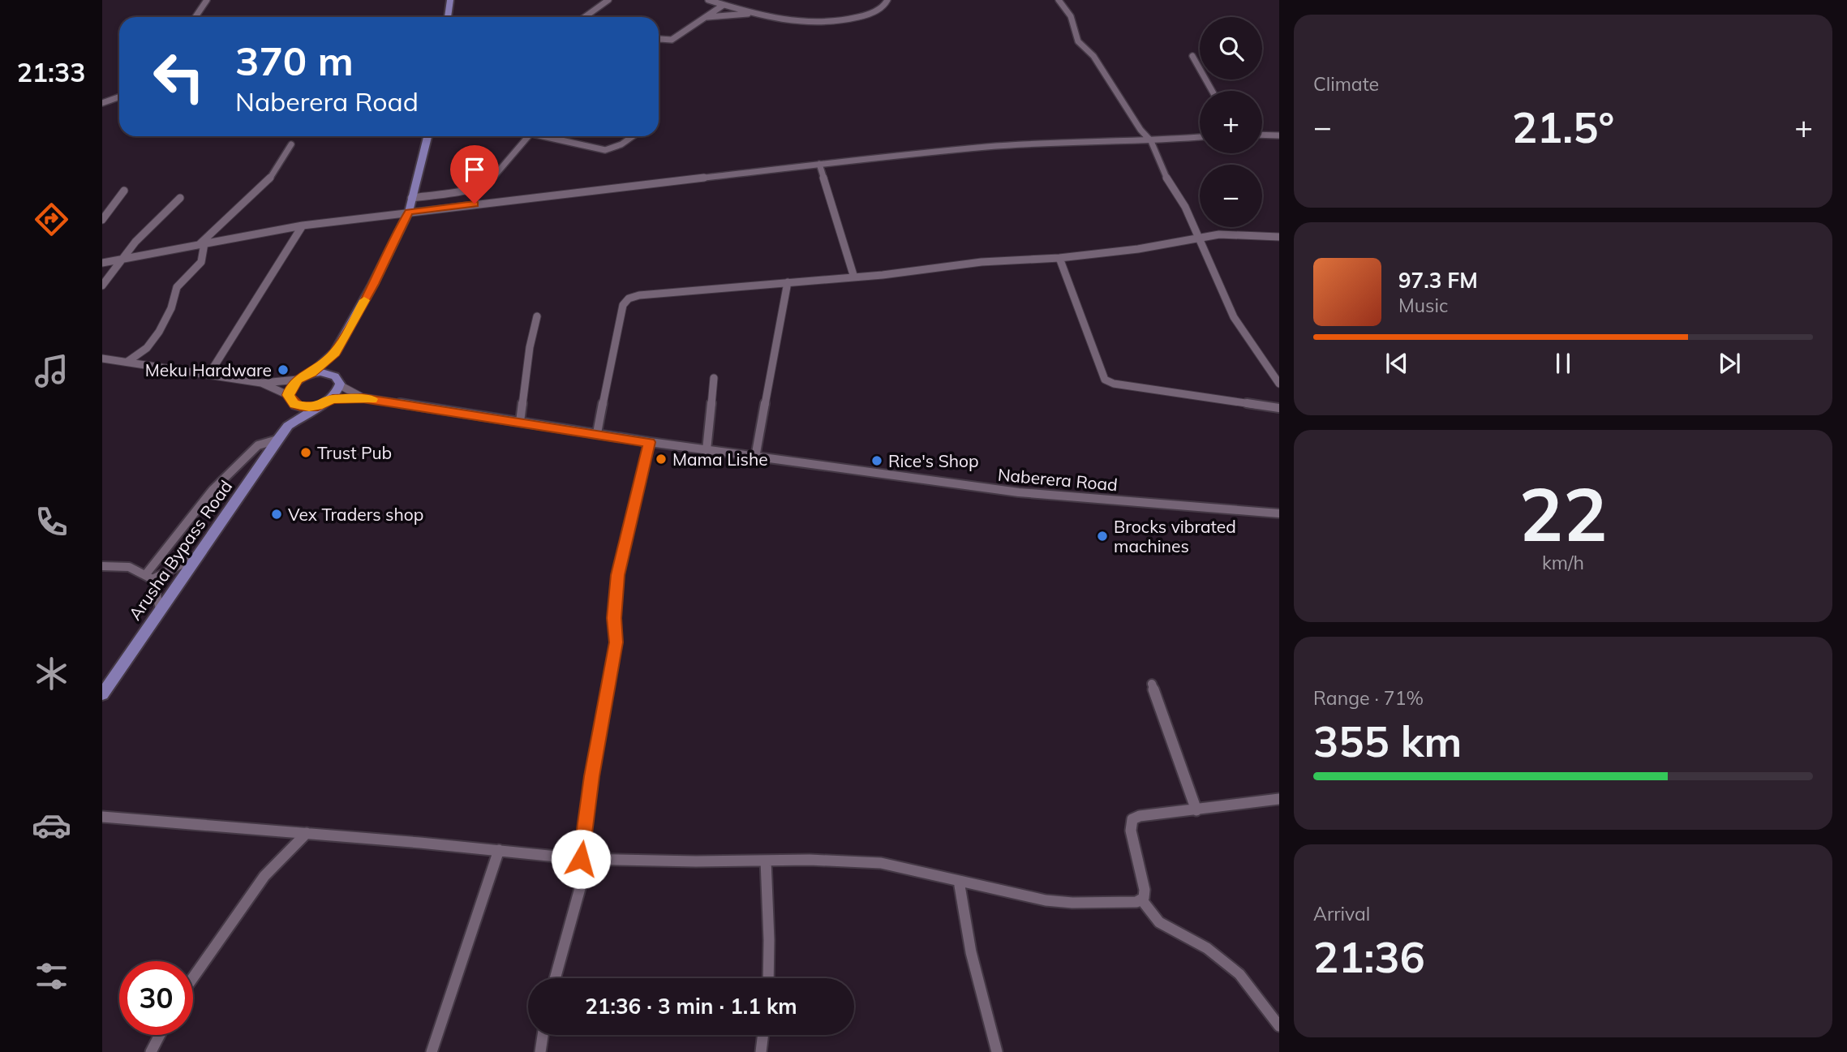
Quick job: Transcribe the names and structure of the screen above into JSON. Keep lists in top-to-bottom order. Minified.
{"streets":{"main road":["Arusha Bypass Road"],"street":["Naberera Road"]},"crossings":[["Naberera Road","Arusha Bypass Road"]],"places":["Meku Hardware","Trust Pub","Mama Lishe","Rice's Shop","Vex Traders shop","Brocks vibrated machines"],"page":{"tabs":"21:33","tile":["Climate",["22","km/h"],["Range · 71%","355 km"],["Arrival","21:36"]],"map_buttons":["+","−"],"turn":["370 m","Naberera Road"],"heat":["−","21.5°","+"],"song":["97.3 FM","Music"],"limit":"30","trip":"21:36 · 3 min · 1.1 km"}}
